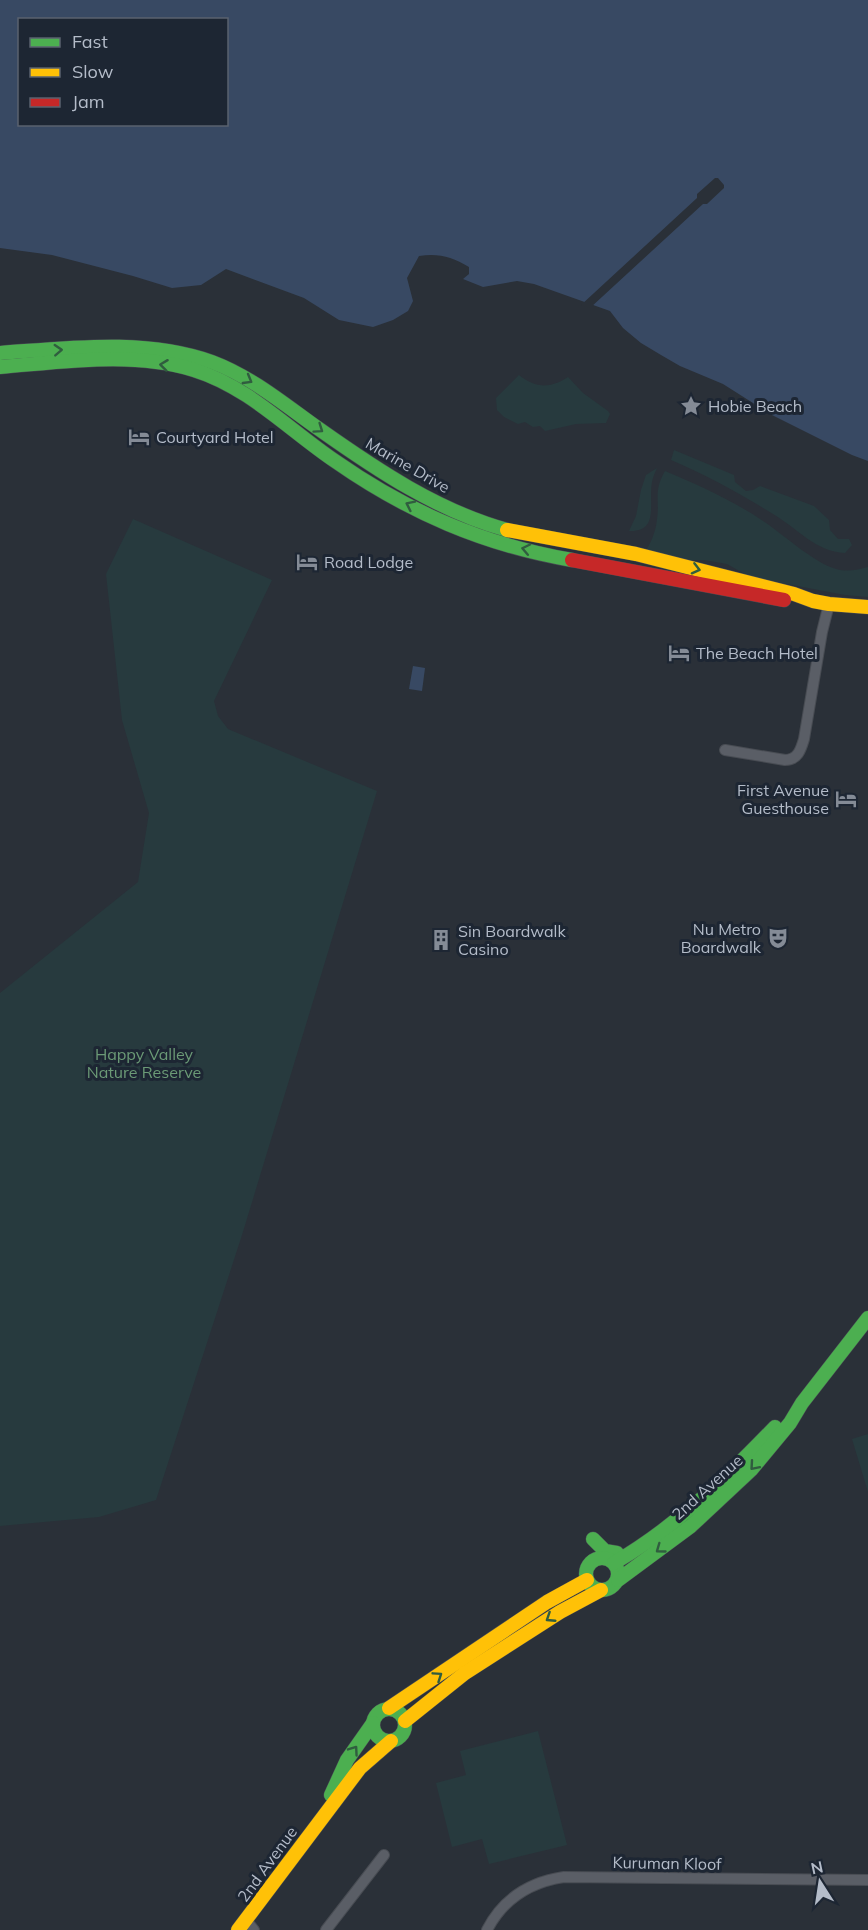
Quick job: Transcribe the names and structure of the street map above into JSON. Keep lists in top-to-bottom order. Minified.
{"streets":{"main road":["Marine Drive","2nd Avenue"],"street":["Kuruman Kloof"]},"parks":["Happy Valley Nature Reserve"],"places":{"place":["Hobie Beach"],"hotel":["Courtyard Hotel","Road Lodge","The Beach Hotel","First Avenue Guesthouse"],"theatre":["Nu Metro Boardwalk"],"building":["Sin Boardwalk Casino"]},"legend":["Fast","Slow","Jam"],"north":"top"}
